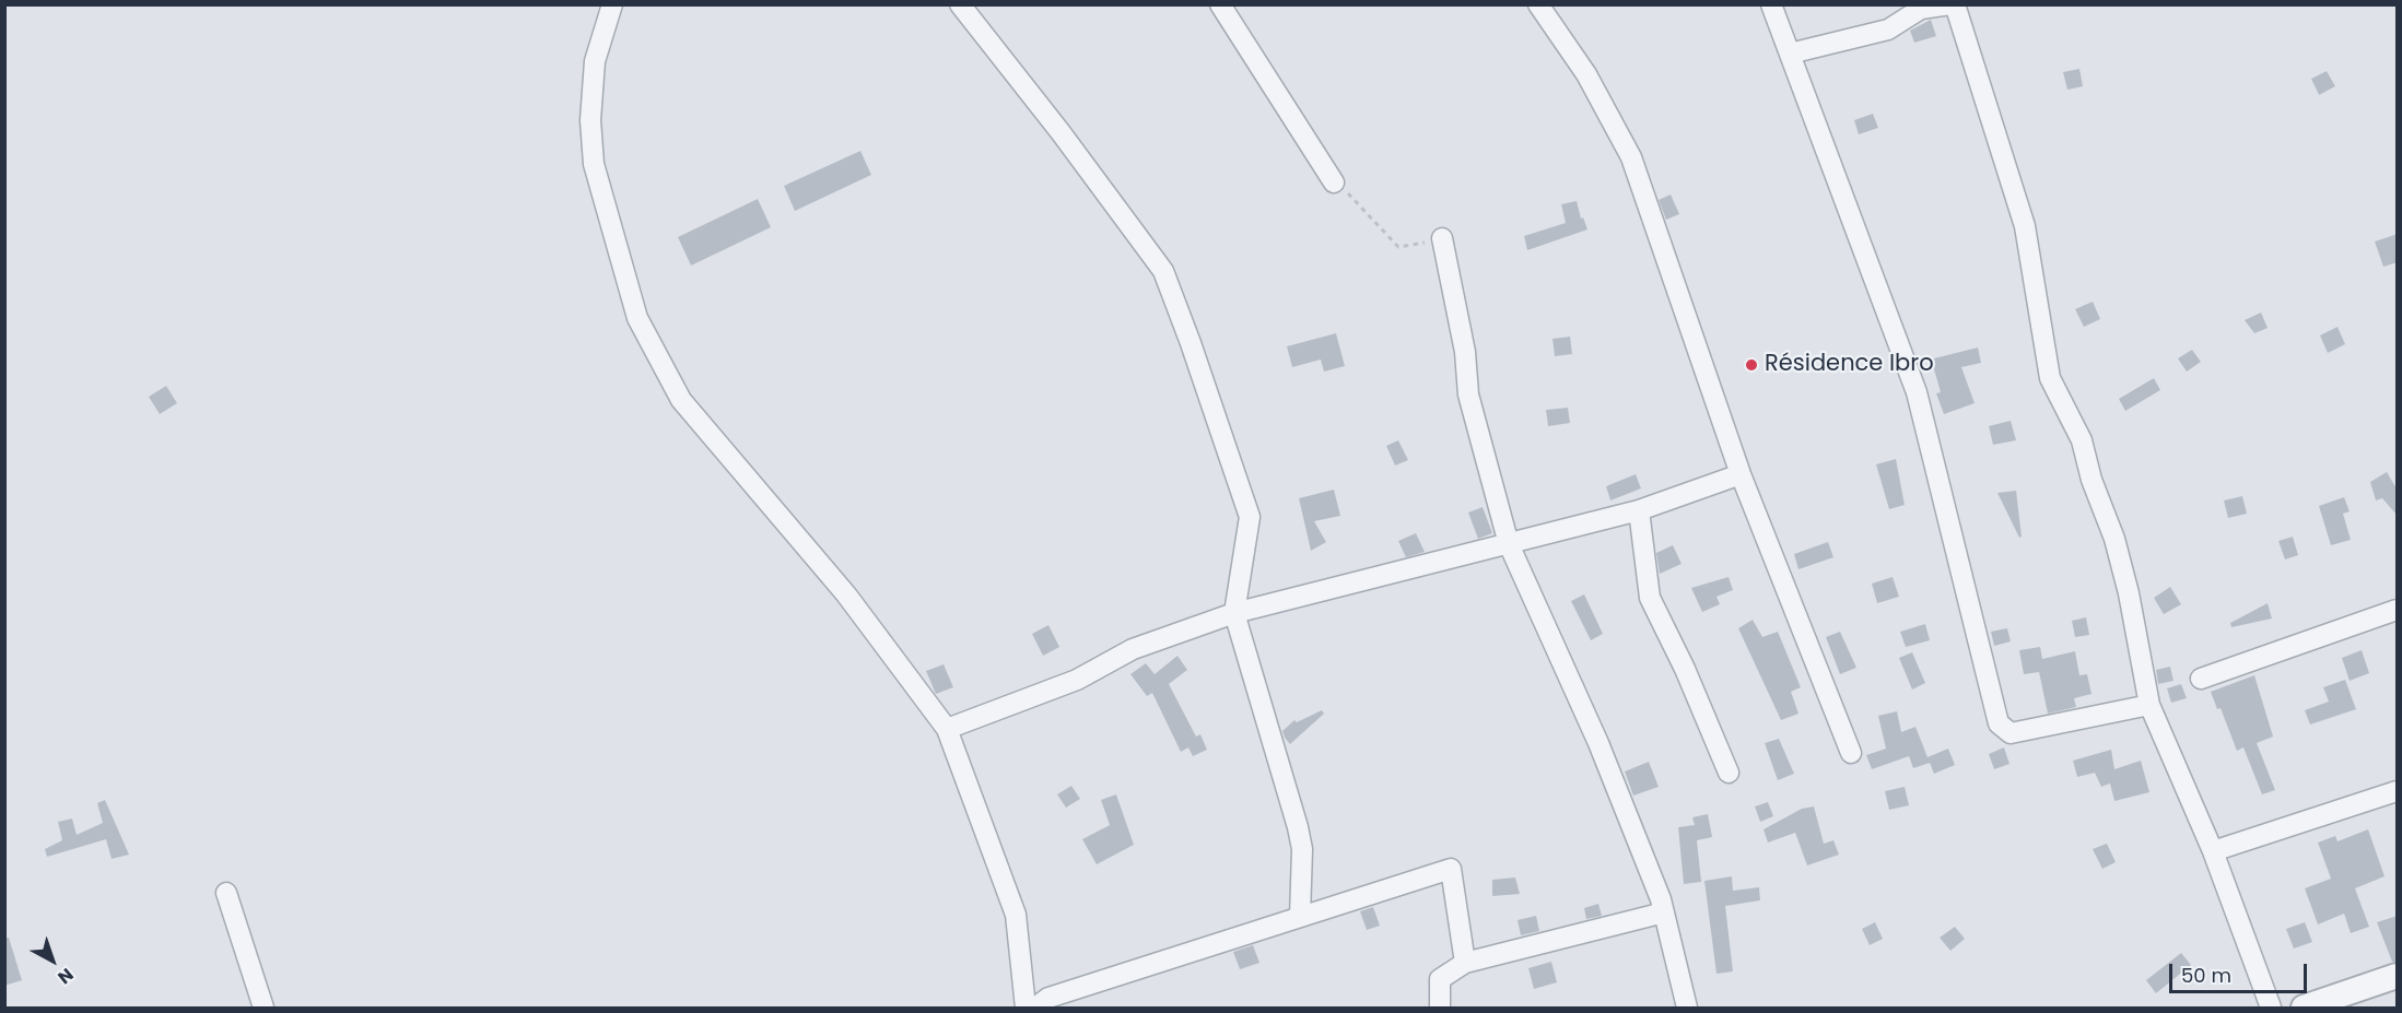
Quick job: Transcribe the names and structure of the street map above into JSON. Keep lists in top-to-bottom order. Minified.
{"places":["Résidence Ibro"],"scale_bar":"50 m","north":"bottom right"}
